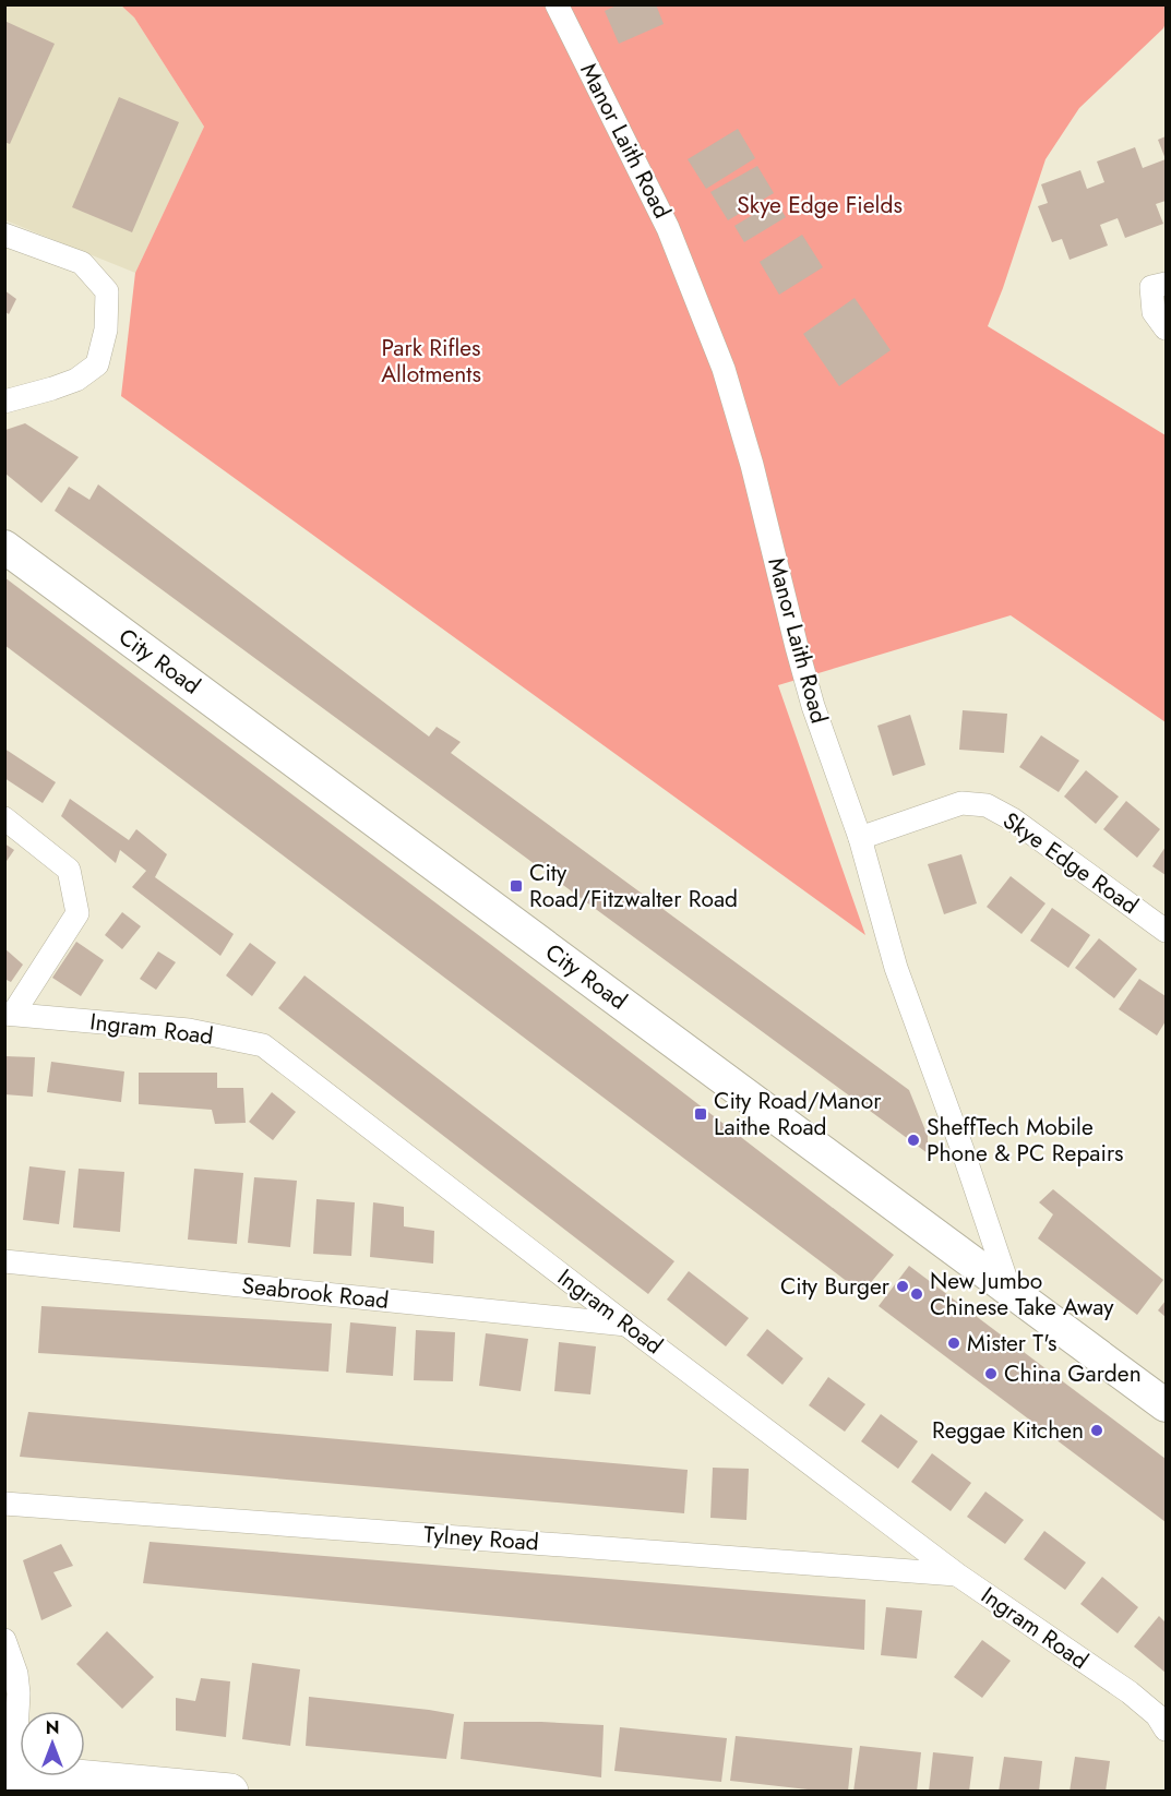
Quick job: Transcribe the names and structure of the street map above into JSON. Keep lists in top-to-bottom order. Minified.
{"streets":{"main road":["City Road"],"street":["Manor Laith Road","Skye Edge Road","Ingram Road","Seabrook Road","Tylney Road"]},"crossings":[["Manor Laith Road","City Road"],["Manor Laith Road","Skye Edge Road"],["Ingram Road","Seabrook Road"],["Ingram Road","Tylney Road"]],"parks":["Skye Edge Fields","Park Rifles Allotments"],"places":{"transit":["City Road/Fitzwalter Road","City Road/Manor Laithe Road"],"other":["SheffTech Mobile Phone & PC Repairs","City Burger","New Jumbo Chinese Take Away","Mister T's","China Garden","Reggae Kitchen"]},"north":"top"}
